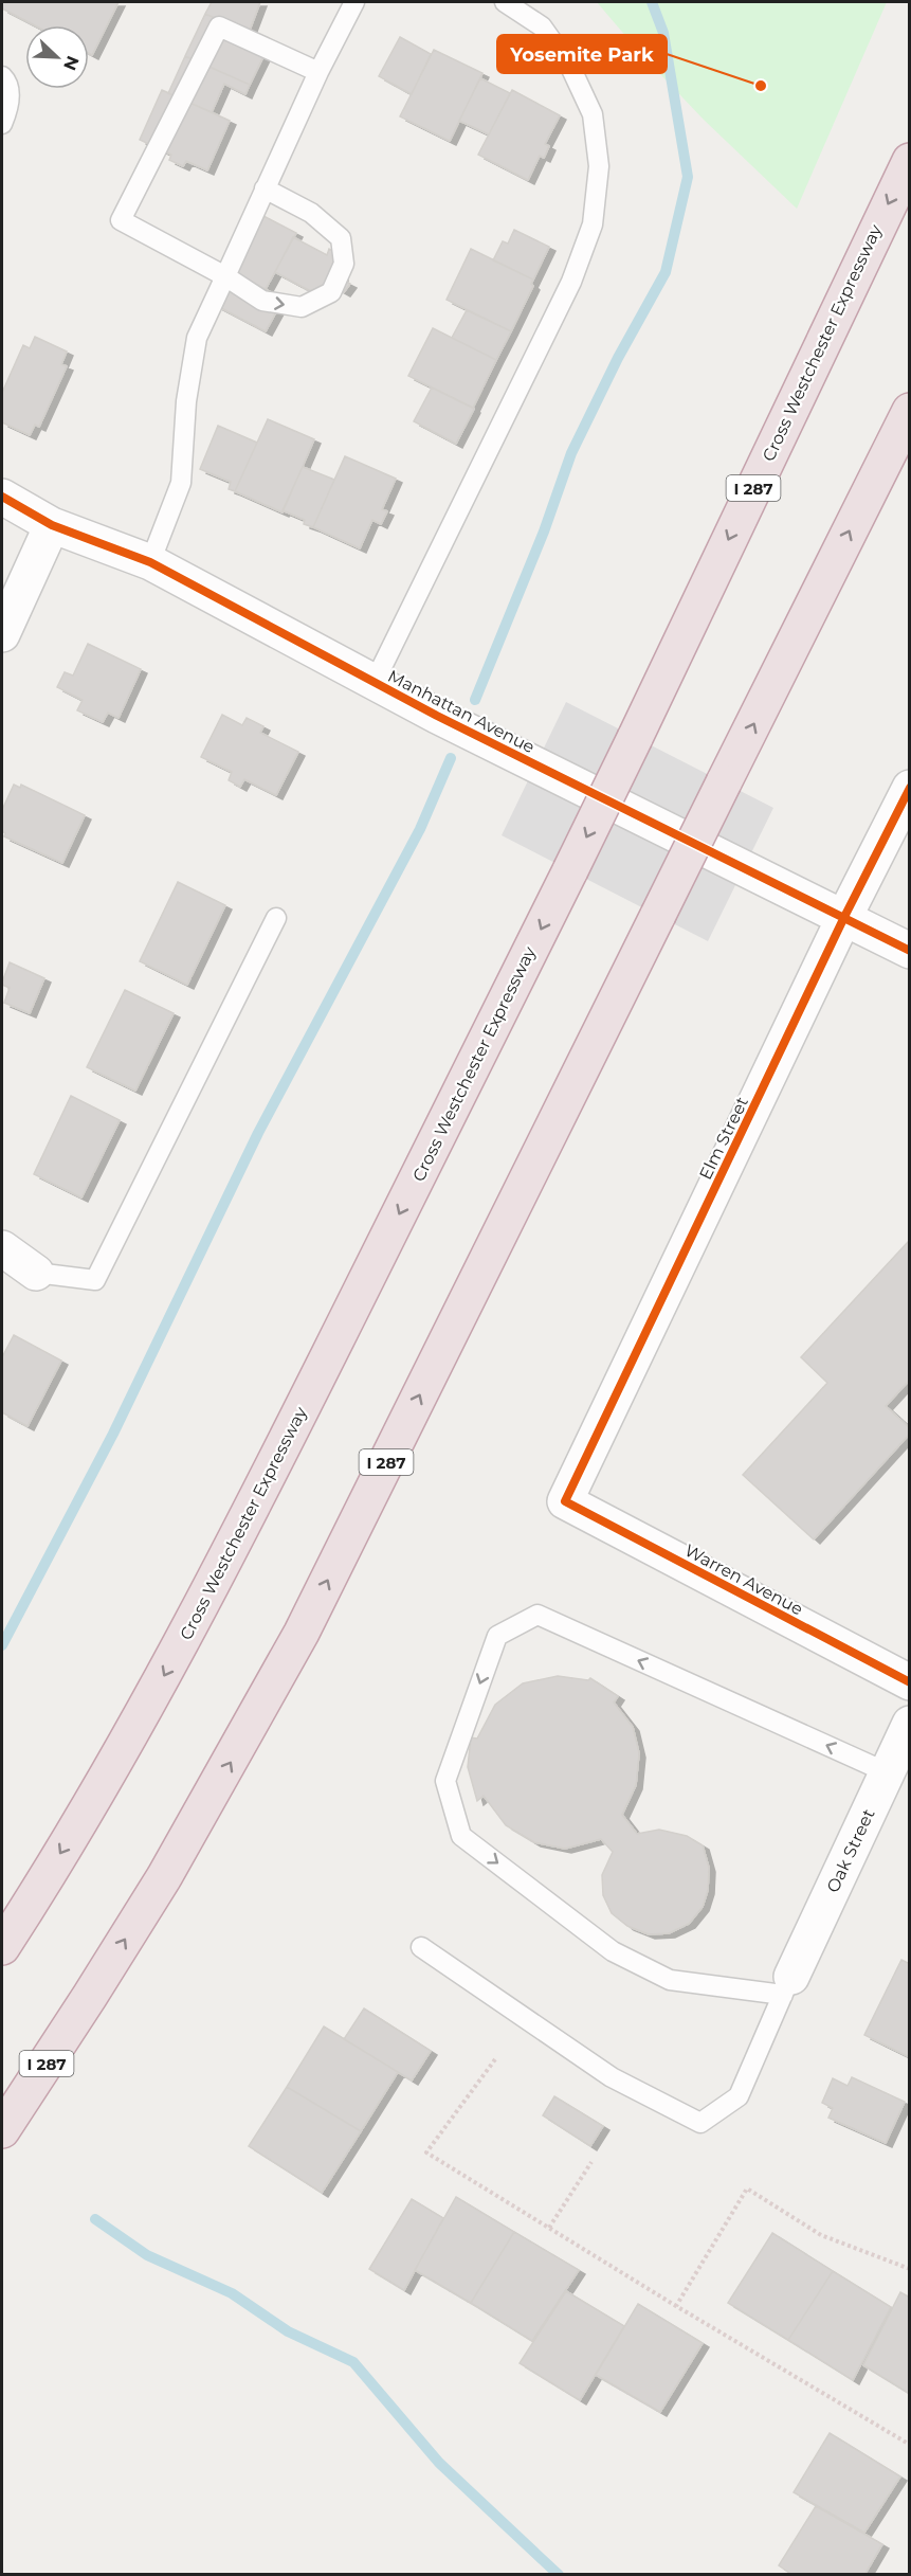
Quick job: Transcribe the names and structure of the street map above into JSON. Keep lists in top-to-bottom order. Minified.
{"streets":{"highway":["Cross Westchester Expressway","I 287"],"street":["Manhattan Avenue","Elm Street","Warren Avenue","Oak Street"]},"crossings":[["Manhattan Avenue","Elm Street"],["Elm Street","Warren Avenue"]],"places":["Yosemite Park"],"north":"bottom right"}
